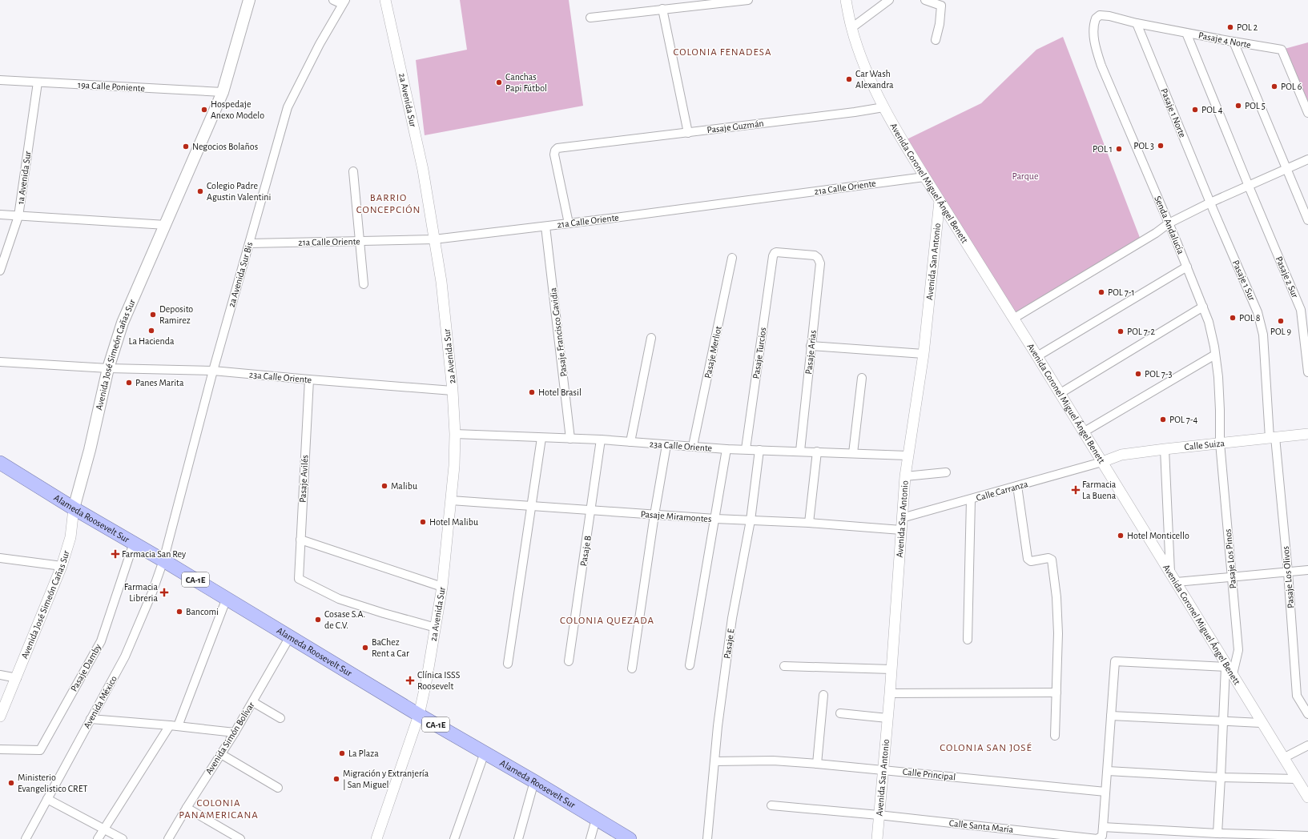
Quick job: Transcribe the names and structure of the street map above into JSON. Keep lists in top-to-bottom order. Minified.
{"streets":{"highway":["Alameda Roosevelt Sur","CA-1E"],"main road":["Avenida José Simeón Cañas Sur"],"street":["Pasaje 4 Norte","19a Calle Poniente","2a Avenida Sur","Pasaje 1 Norte","Pasaje Guzmán","1a Avenida Sur","Avenida Coronel Miguel Ángel Benett","21a Calle Oriente","Senda Andalucía","Avenida San Antonio","2a Avenida Sur Bis","Pasaje 2 Sur","Pasaje 1 Sur","Pasaje Francisco Gavidia","Pasaje Merliot","Pasaje Arias","Pasaje Turcios","23a Calle Oriente","Calle Suiza","Pasaje Avilés","Calle Carranza","Pasaje Miramontes","Pasaje B","Pasaje Los Pinos","Pasaje Los Olivos","Pasaje E","Pasaje Damby","Avenida México","Avenida Simón Bolívar","Calle Principal","Calle Santa María"]},"crossings":[["Pasaje 4 Norte","Pasaje 1 Norte"],["Pasaje 4 Norte","Senda Andalucía"],["Pasaje 4 Norte","Pasaje 2 Sur"],["19a Calle Poniente","1a Avenida Sur"],["19a Calle Poniente","Avenida José Simeón Cañas Sur"],["2a Avenida Sur","21a Calle Oriente"],["2a Avenida Sur","23a Calle Oriente"],["2a Avenida Sur","Pasaje Avilés"],["2a Avenida Sur","Pasaje Miramontes"],["2a Avenida Sur","Alameda Roosevelt Sur"],["Pasaje 1 Norte","Pasaje 1 Sur"],["Pasaje Guzmán","Avenida Coronel Miguel Ángel Benett"],["Pasaje Guzmán","21a Calle Oriente"],["Avenida Coronel Miguel Ángel Benett","21a Calle Oriente"],["Avenida Coronel Miguel Ángel Benett","Avenida San Antonio"],["Avenida Coronel Miguel Ángel Benett","Calle Suiza"],["Avenida Coronel Miguel Ángel Benett","Calle Carranza"],["Avenida Coronel Miguel Ángel Benett","Pasaje Los Pinos"],["21a Calle Oriente","2a Avenida Sur Bis"],["21a Calle Oriente","Pasaje Francisco Gavidia"],["Senda Andalucía","Calle Suiza"],["Senda Andalucía","Pasaje Los Pinos"],["Avenida San Antonio","23a Calle Oriente"],["Avenida San Antonio","Calle Carranza"],["Avenida San Antonio","Pasaje Miramontes"],["Avenida San Antonio","Calle Principal"],["Avenida San Antonio","Calle Santa María"],["2a Avenida Sur Bis","23a Calle Oriente"],["2a Avenida Sur Bis","Alameda Roosevelt Sur"],["2a Avenida Sur Bis","Avenida México"],["Pasaje 1 Sur","Calle Suiza"],["Pasaje 1 Sur","Pasaje Los Olivos"],["Pasaje Francisco Gavidia","23a Calle Oriente"],["Pasaje Merliot","23a Calle Oriente"],["Pasaje Arias","Pasaje Turcios"],["Pasaje Arias","23a Calle Oriente"],["Pasaje Turcios","23a Calle Oriente"],["Avenida José Simeón Cañas Sur","23a Calle Oriente"],["Avenida José Simeón Cañas Sur","Alameda Roosevelt Sur"],["23a Calle Oriente","Pasaje Avilés"],["23a Calle Oriente","Pasaje B"],["23a Calle Oriente","Pasaje E"],["Calle Suiza","Calle Carranza"],["Calle Suiza","Pasaje Los Pinos"],["Calle Suiza","Pasaje Los Olivos"],["Pasaje Miramontes","Pasaje B"],["Pasaje Miramontes","Pasaje E"],["Alameda Roosevelt Sur","Pasaje Damby"],["Alameda Roosevelt Sur","Avenida México"],["Alameda Roosevelt Sur","Avenida Simón Bolívar"],["Pasaje Los Pinos","Calle Santa María"],["Pasaje E","Calle Principal"]],"districts":["COLONIA FENADESA","BARRIO CONCEPCIÓN","COLONIA QUEZADA","COLONIA SAN JOSÉ","COLONIA PANAMERICANA"],"parks":["Parque"],"places":{"other":["POL 2","Car Wash Alexandra","Canchas Papi Fútbol","POL 6","POL 5","Hospedaje Anexo Modelo","POL 4","POL 3","Negocios Bolaños","POL 1","Colegio Padre Agustin Valentini","POL 7-1","Deposito Ramirez","POL 8","POL 9","La Hacienda","POL 7-2","POL 7-3","Panes Marita","Hotel Brasil","POL 7-4","Malibu","Hotel Malibu","Hotel Monticello","Bancomi","Cosase S.A. de C.V.","BaChez Rent a Car","La Plaza","Migración y Extranjería | San Miguel","Ministerio Evangelistico CRET"],"health":["Farmacia La Buena","Farmacia San Rey","Farmacia Libreria","Clínica ISSS Roosevelt"]}}
